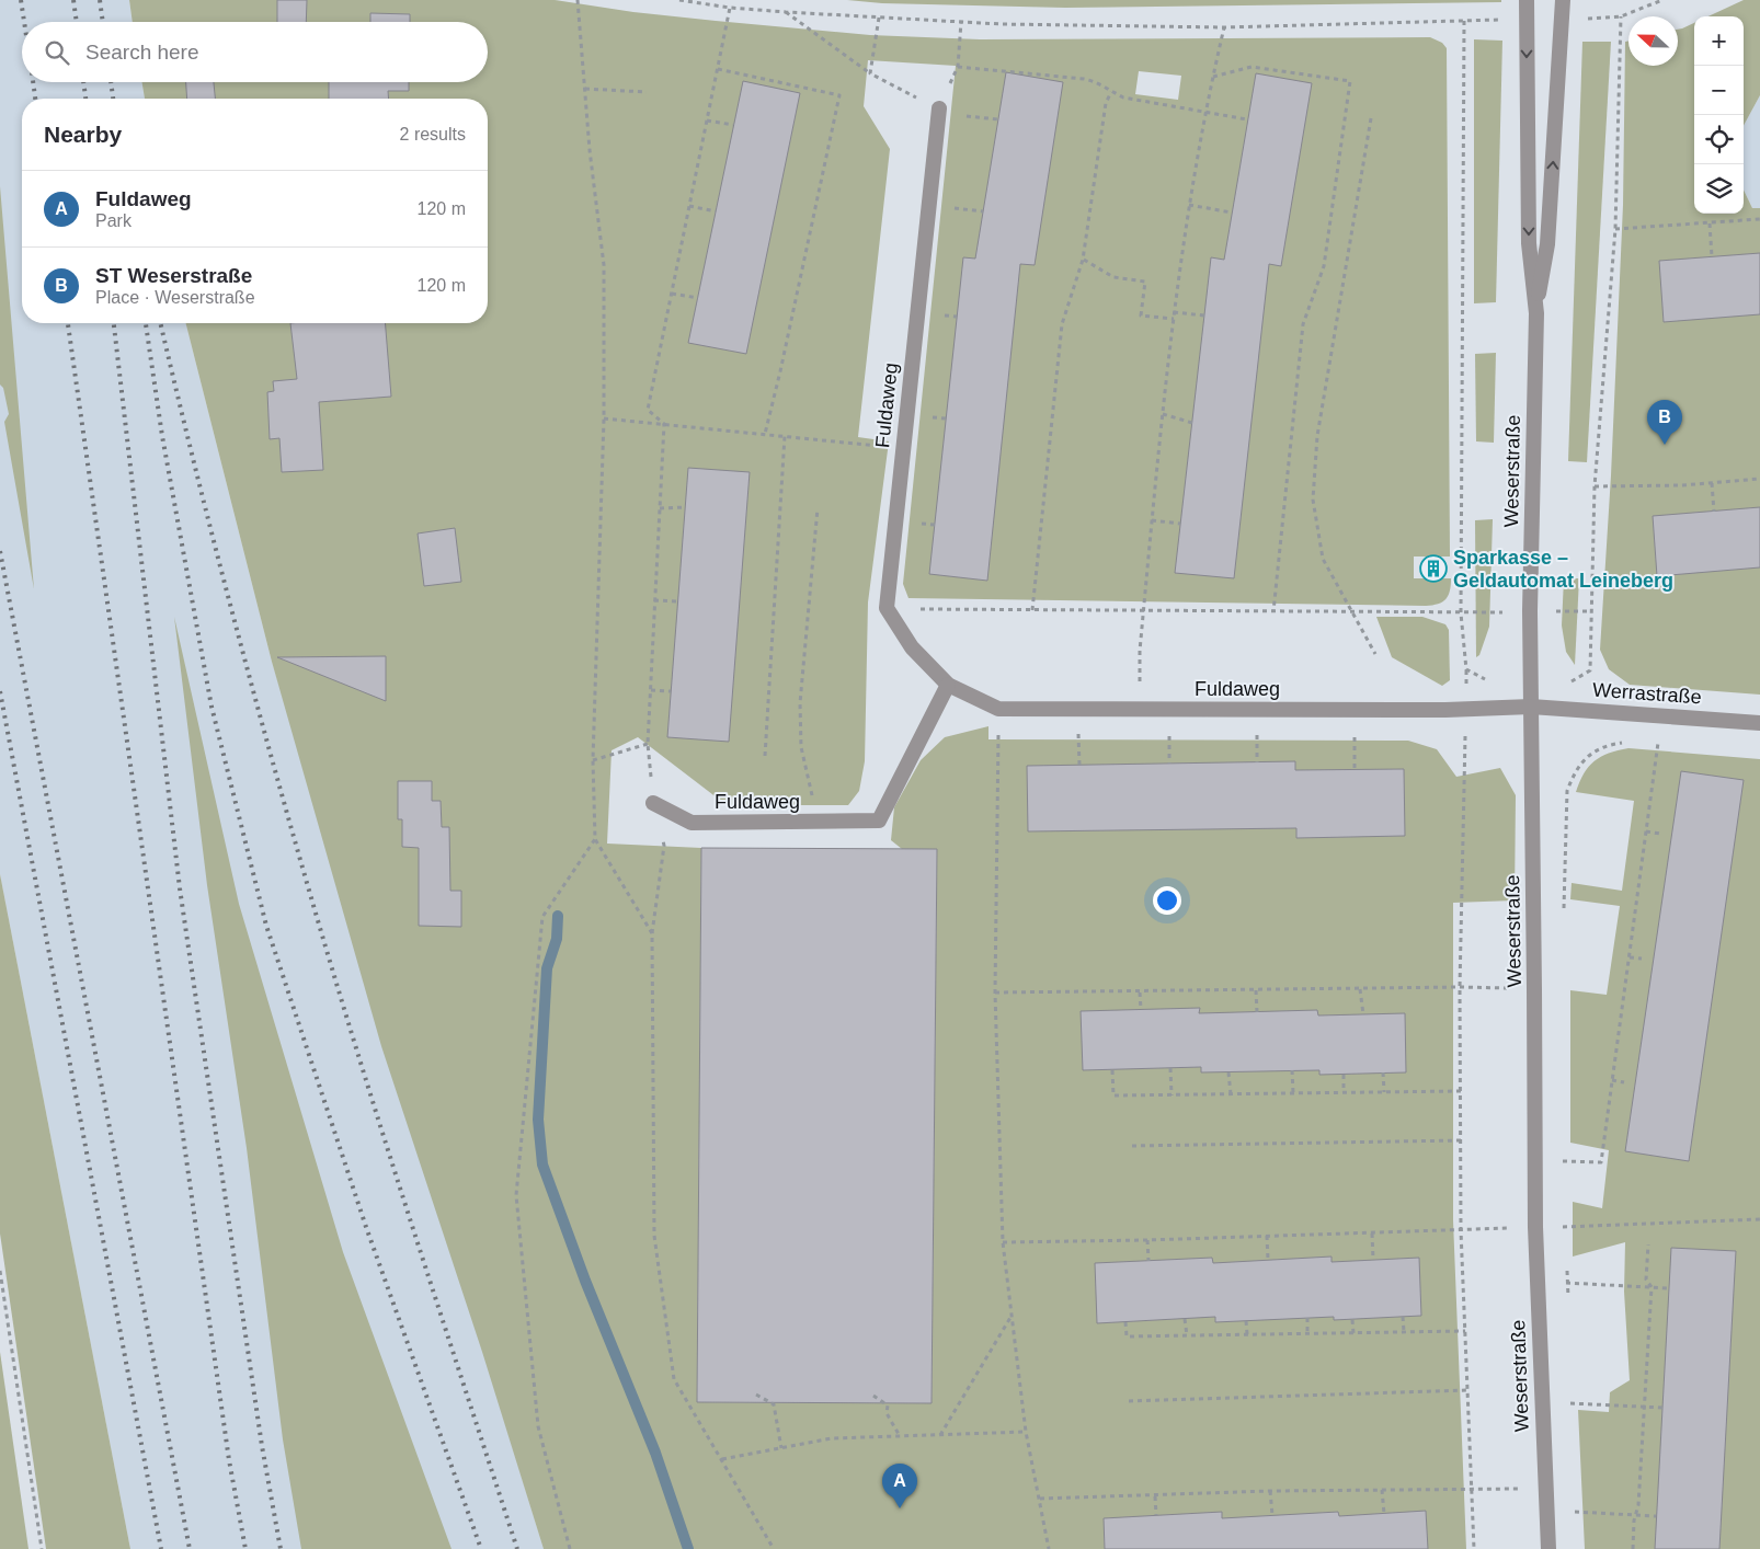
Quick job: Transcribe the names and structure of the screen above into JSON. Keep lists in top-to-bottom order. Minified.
{"streets":{"street":["Fuldaweg","Weserstraße","Werrastraße"]},"crossings":[["Fuldaweg","Weserstraße"],["Fuldaweg","Werrastraße"],["Weserstraße","Werrastraße"]],"places":{"building":["Sparkasse – Geldautomat Leineberg"]},"north":"left","page":{"map_buttons":["+","−"],"search":"Search here","heading":["Nearby","2 results"],"list":[{"mark":"A","name":"Fuldaweg","note":"Park","value":"120 m"},{"mark":"B","name":"ST Weserstraße","note":"Place · Weserstraße","value":"120 m"}],"pins":["B","A"]}}
